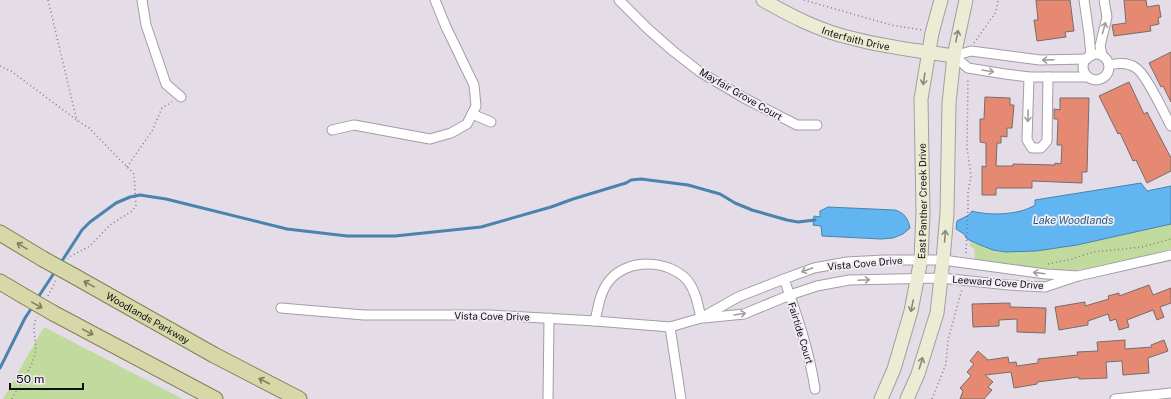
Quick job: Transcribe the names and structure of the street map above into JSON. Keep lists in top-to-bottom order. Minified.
{"streets":{"main road":["Woodlands Parkway"],"street":["Interfaith Drive","Mayfair Grove Court","East Panther Creek Drive","Vista Cove Drive","Leeward Cove Drive","Fairtide Court"]},"crossings":[["Interfaith Drive","East Panther Creek Drive"],["East Panther Creek Drive","Vista Cove Drive"],["East Panther Creek Drive","Leeward Cove Drive"],["Vista Cove Drive","Leeward Cove Drive"],["Vista Cove Drive","Fairtide Court"]],"water":["Lake Woodlands"],"scale_bar":"50 m"}
